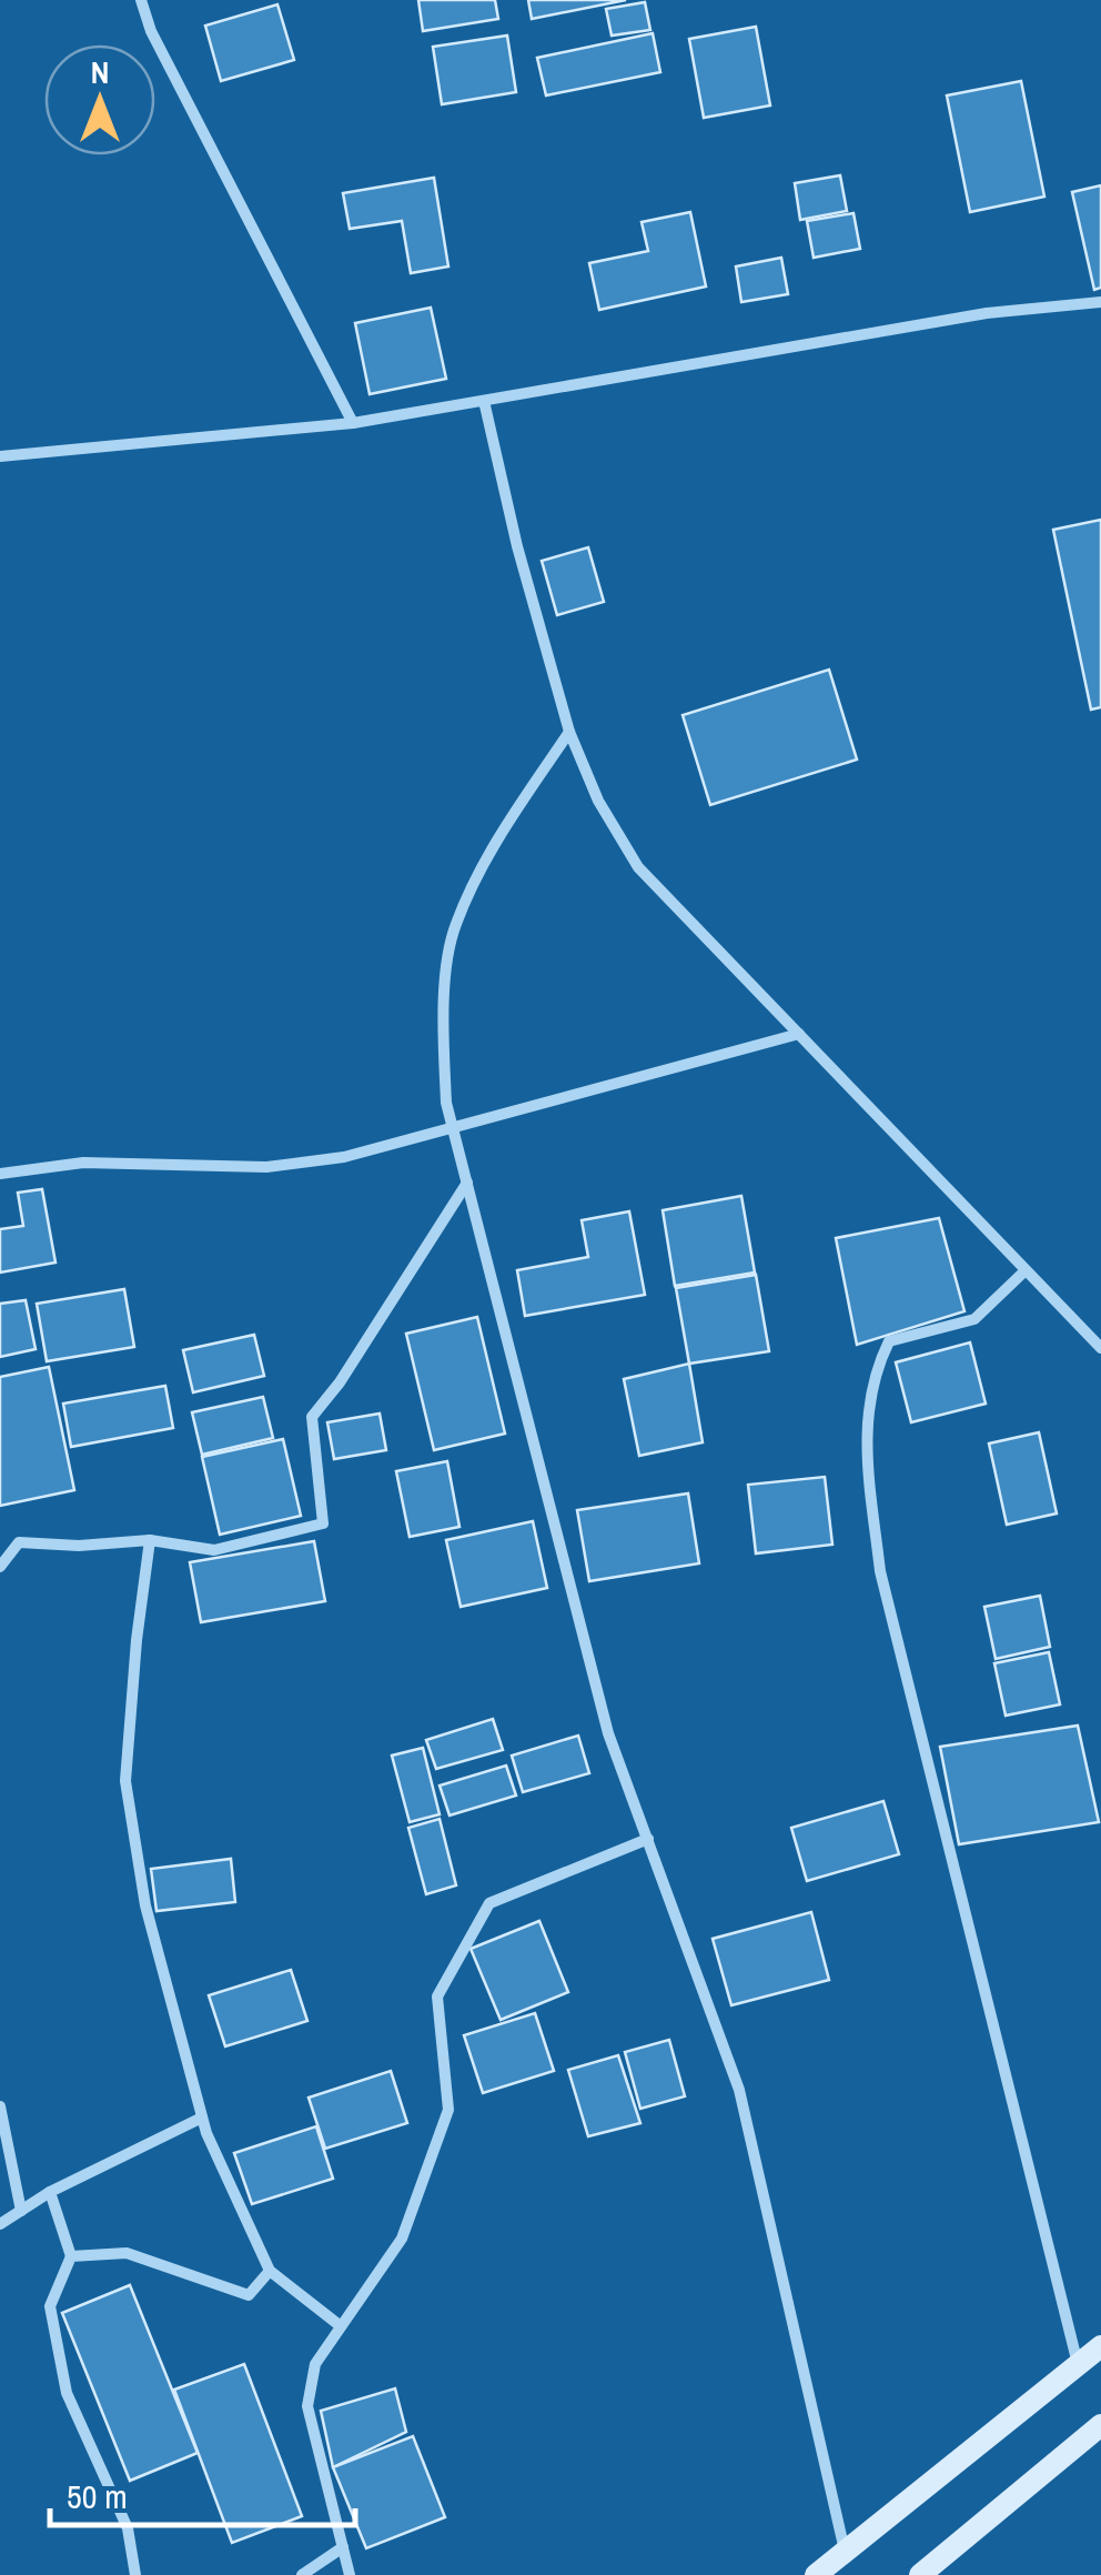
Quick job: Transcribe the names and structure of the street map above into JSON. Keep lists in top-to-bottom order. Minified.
{"scale_bar":"50 m","north":"top"}
